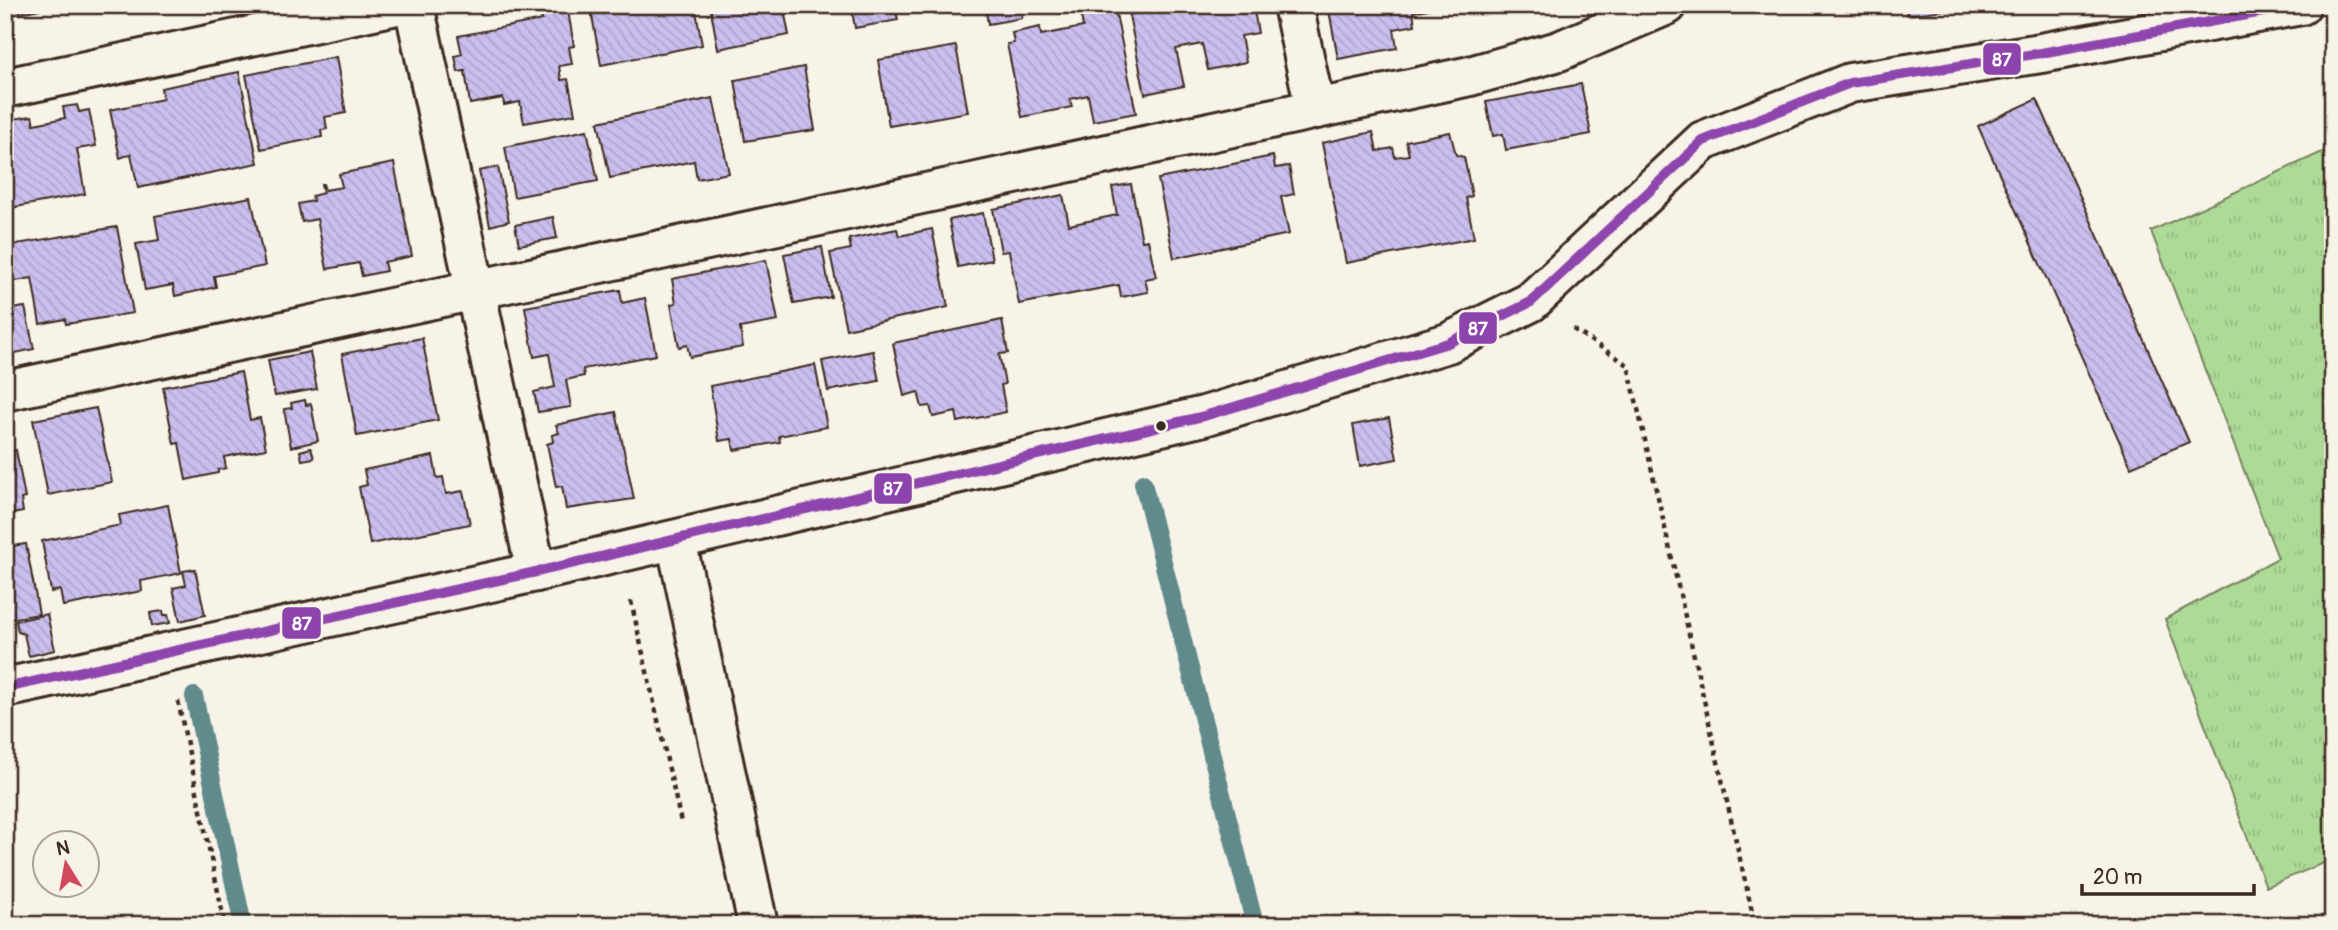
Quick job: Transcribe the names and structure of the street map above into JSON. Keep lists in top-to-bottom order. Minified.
{"lines":["transit line 87"],"scale_bar":"20 m","north":"top"}
